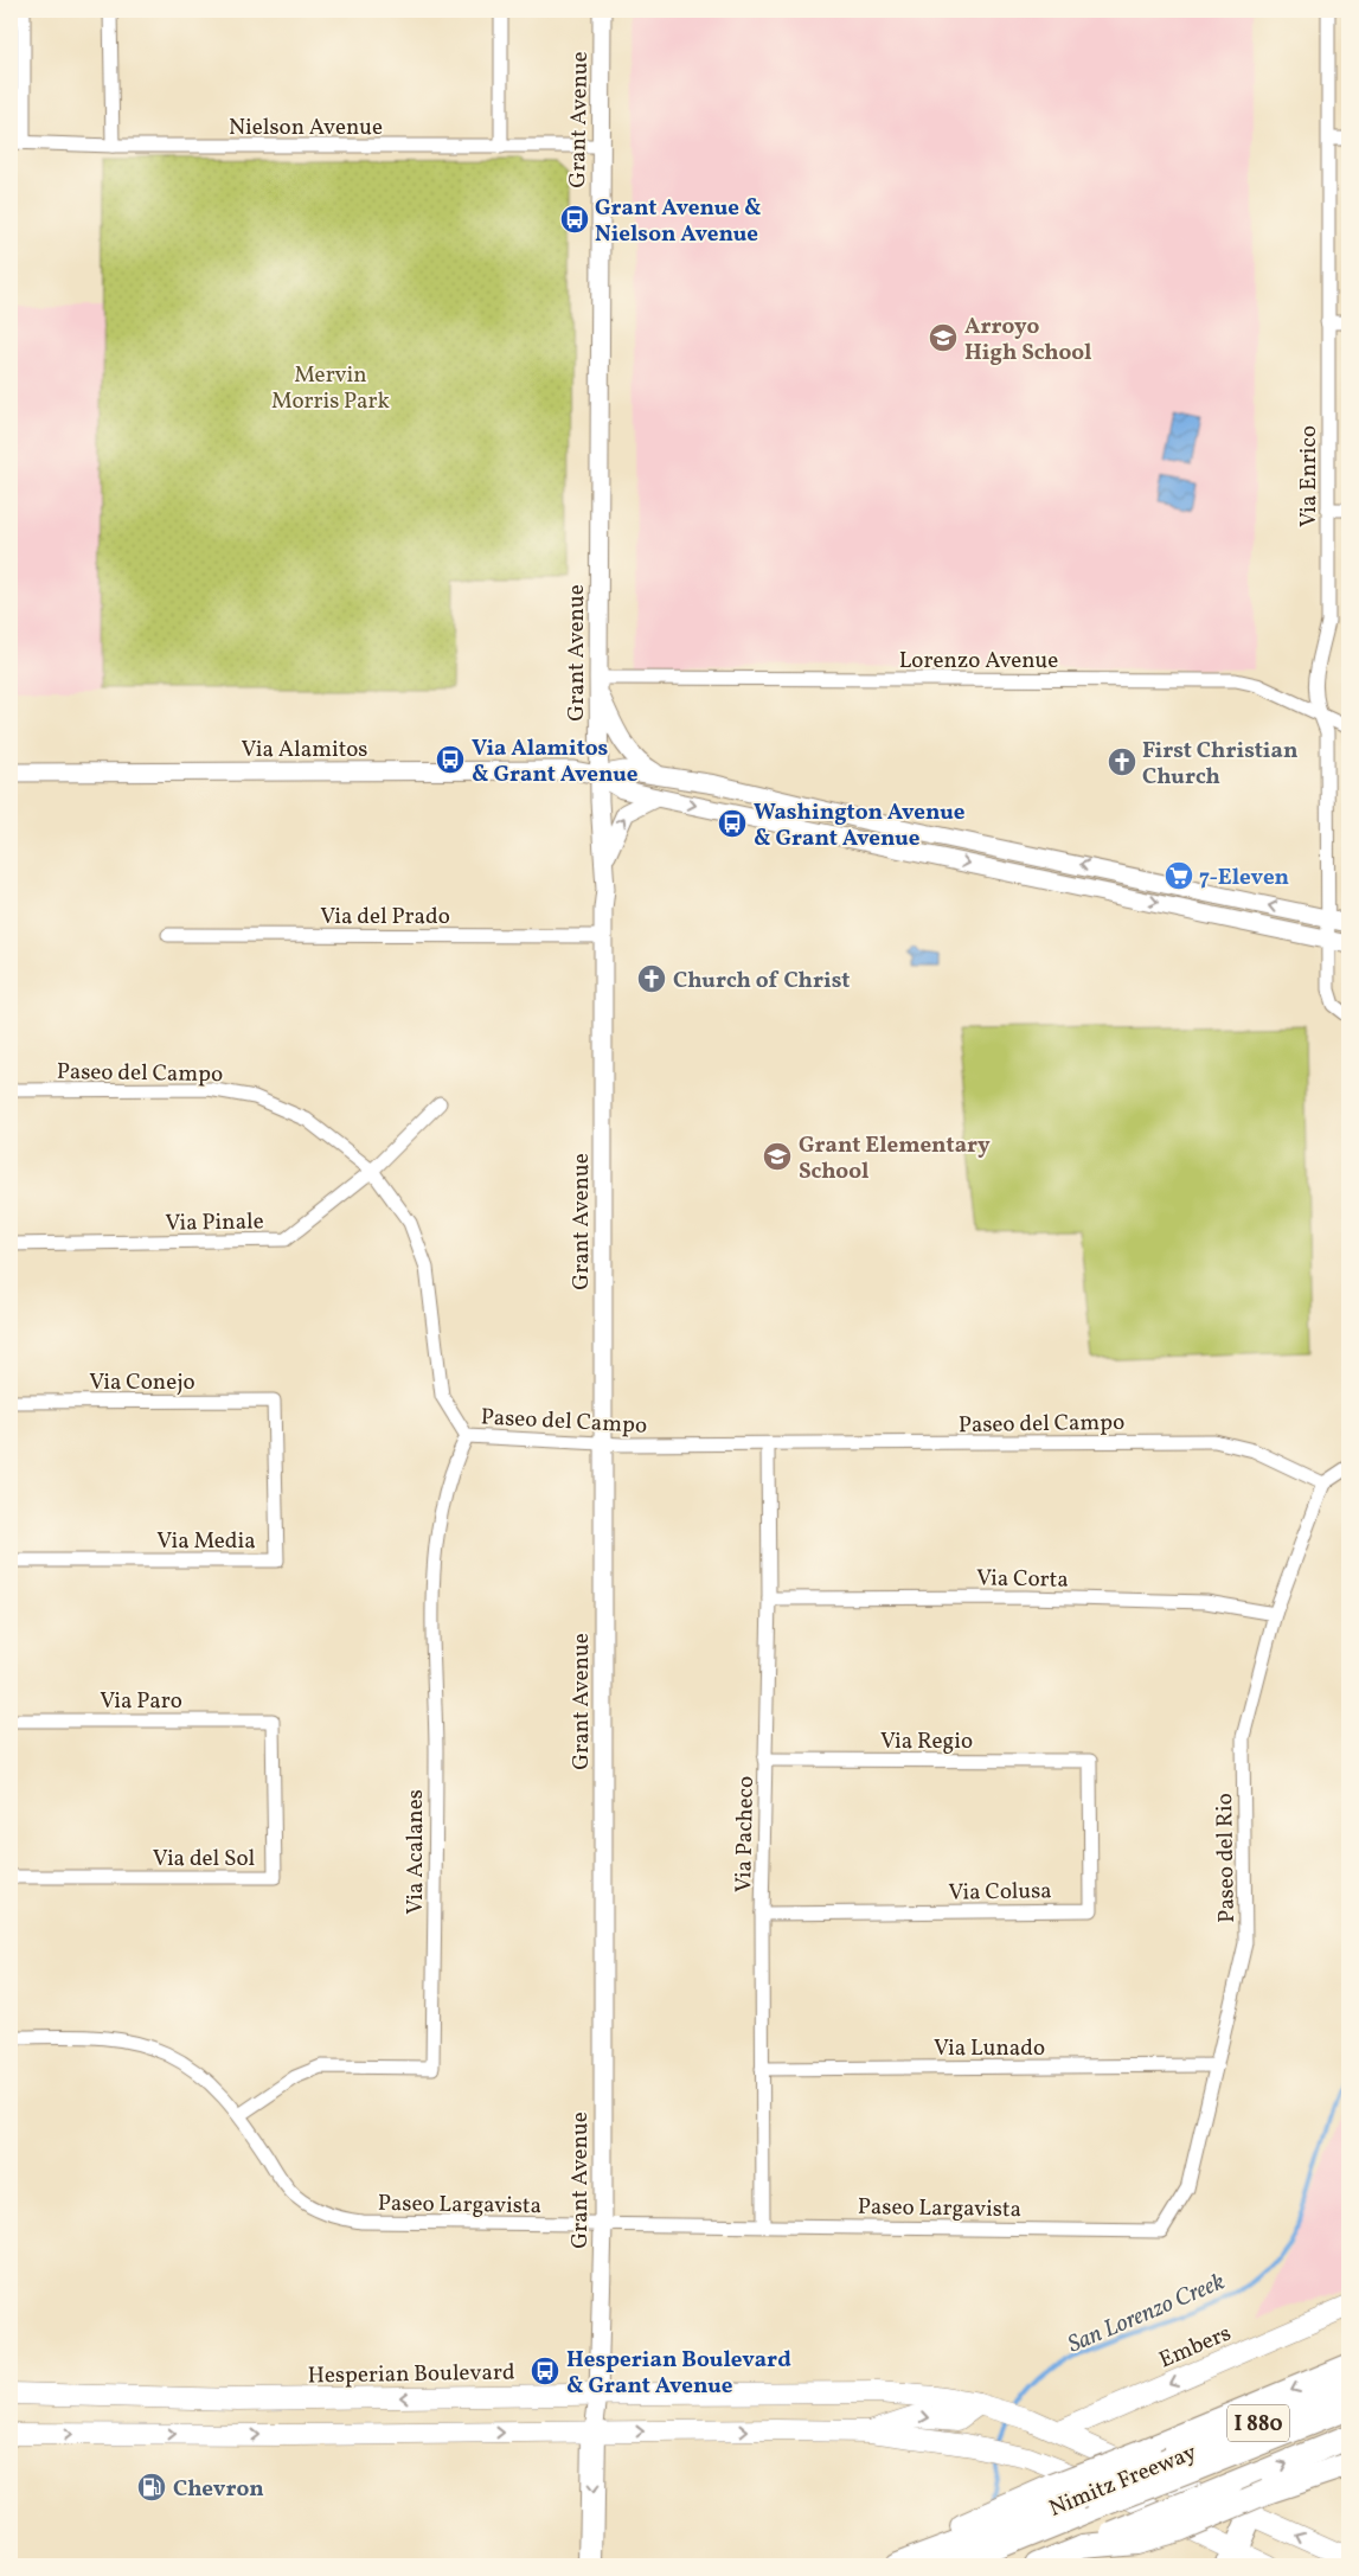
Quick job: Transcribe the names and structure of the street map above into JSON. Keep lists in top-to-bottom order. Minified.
{"streets":{"highway":["I 880","Nimitz Freeway"],"main road":["Grant Avenue","Via Alamitos","Embers","Hesperian Boulevard"],"street":["Nielson Avenue","Via Enrico","Lorenzo Avenue","Via del Prado","Paseo del Campo","Via Pinale","Via Conejo","Via Media","Via Corta","Via Paro","Via Regio","Via Pacheco","Via Acalanes","Via del Sol","Paseo del Rio","Via Colusa","Via Lunado","Paseo Largavista"]},"crossings":[["Grant Avenue","Nielson Avenue"],["Grant Avenue","Lorenzo Avenue"],["Grant Avenue","Via Alamitos"],["Grant Avenue","Via del Prado"],["Grant Avenue","Paseo del Campo"],["Grant Avenue","Paseo Largavista"],["Grant Avenue","Hesperian Boulevard"],["Via Enrico","Lorenzo Avenue"],["Paseo del Campo","Via Pinale"],["Paseo del Campo","Via Pacheco"],["Paseo del Campo","Via Acalanes"],["Paseo del Campo","Paseo del Rio"],["Via Conejo","Via Media"],["Via Corta","Via Pacheco"],["Via Corta","Paseo del Rio"],["Via Paro","Via del Sol"],["Via Regio","Via Pacheco"],["Via Regio","Via Colusa"],["Via Pacheco","Via Colusa"],["Via Pacheco","Via Lunado"],["Via Pacheco","Paseo Largavista"],["Via Acalanes","Paseo Largavista"],["Paseo del Rio","Via Lunado"],["Paseo del Rio","Paseo Largavista"],["Embers","Hesperian Boulevard"],["I 880","Nimitz Freeway"]],"one_way":["Embers"],"water":["San Lorenzo Creek"],"parks":["Mervin Morris Park"],"places":{"bus stop":["Grant Avenue & Nielson Avenue","Via Alamitos & Grant Avenue","Washington Avenue & Grant Avenue","Hesperian Boulevard & Grant Avenue"],"school or university":["Arroyo High School","Grant Elementary School"],"church":["First Christian Church","Church of Christ"],"supermarket":["7-Eleven"],"fuel station":["Chevron"]}}
